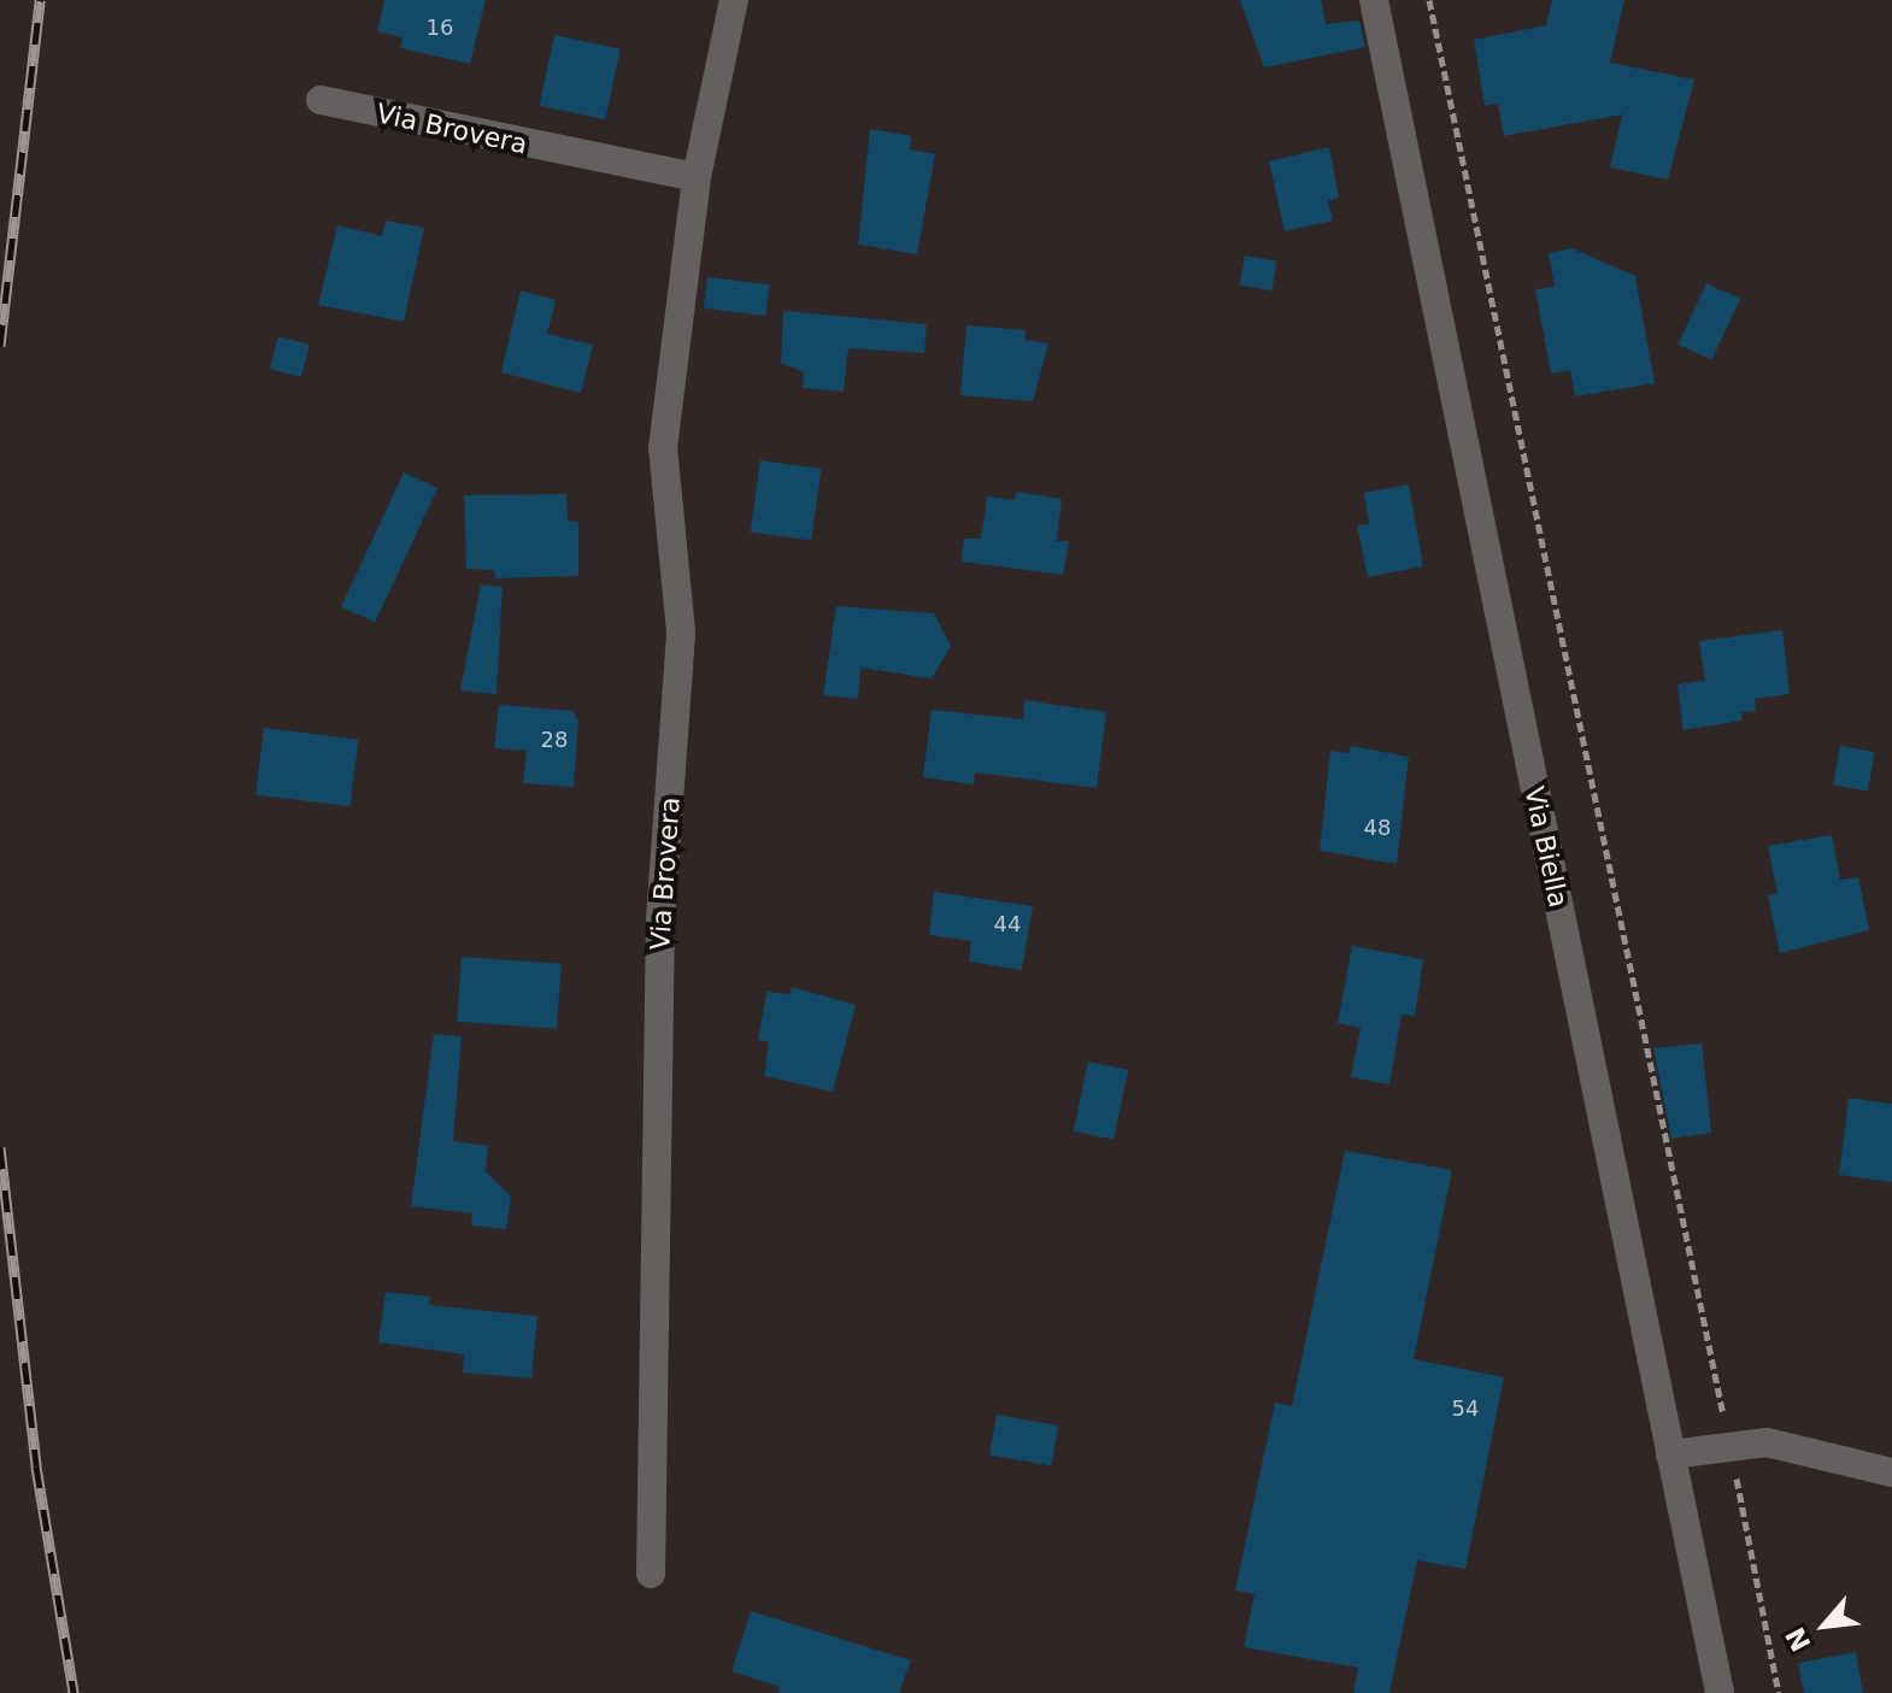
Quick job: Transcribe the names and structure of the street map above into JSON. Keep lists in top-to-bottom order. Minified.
{"streets":{"street":["Via Brovera","Via Biella"]},"house_numbers":["16","28","48","44","54"],"north":"bottom left"}
